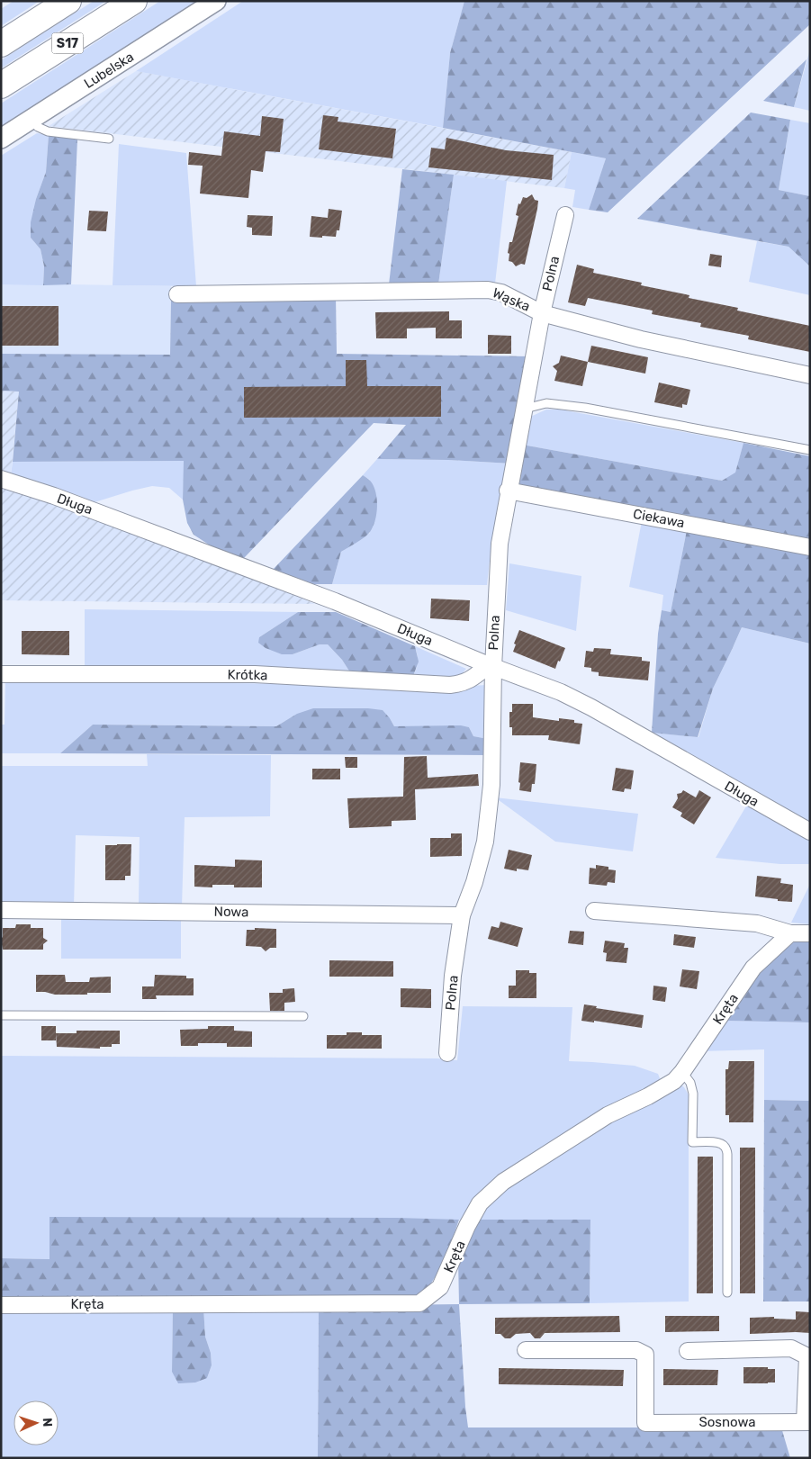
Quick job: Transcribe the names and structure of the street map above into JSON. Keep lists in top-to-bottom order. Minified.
{"streets":{"highway":["S17"],"street":["Lubelska","Polna","Wąska","Długa","Ciekawa","Krótka","Nowa","Kręta","Sosnowa"]},"crossings":[["Polna","Wąska"],["Polna","Długa"],["Polna","Ciekawa"],["Polna","Krótka"],["Polna","Nowa"],["Długa","Krótka"]],"north":"right"}
